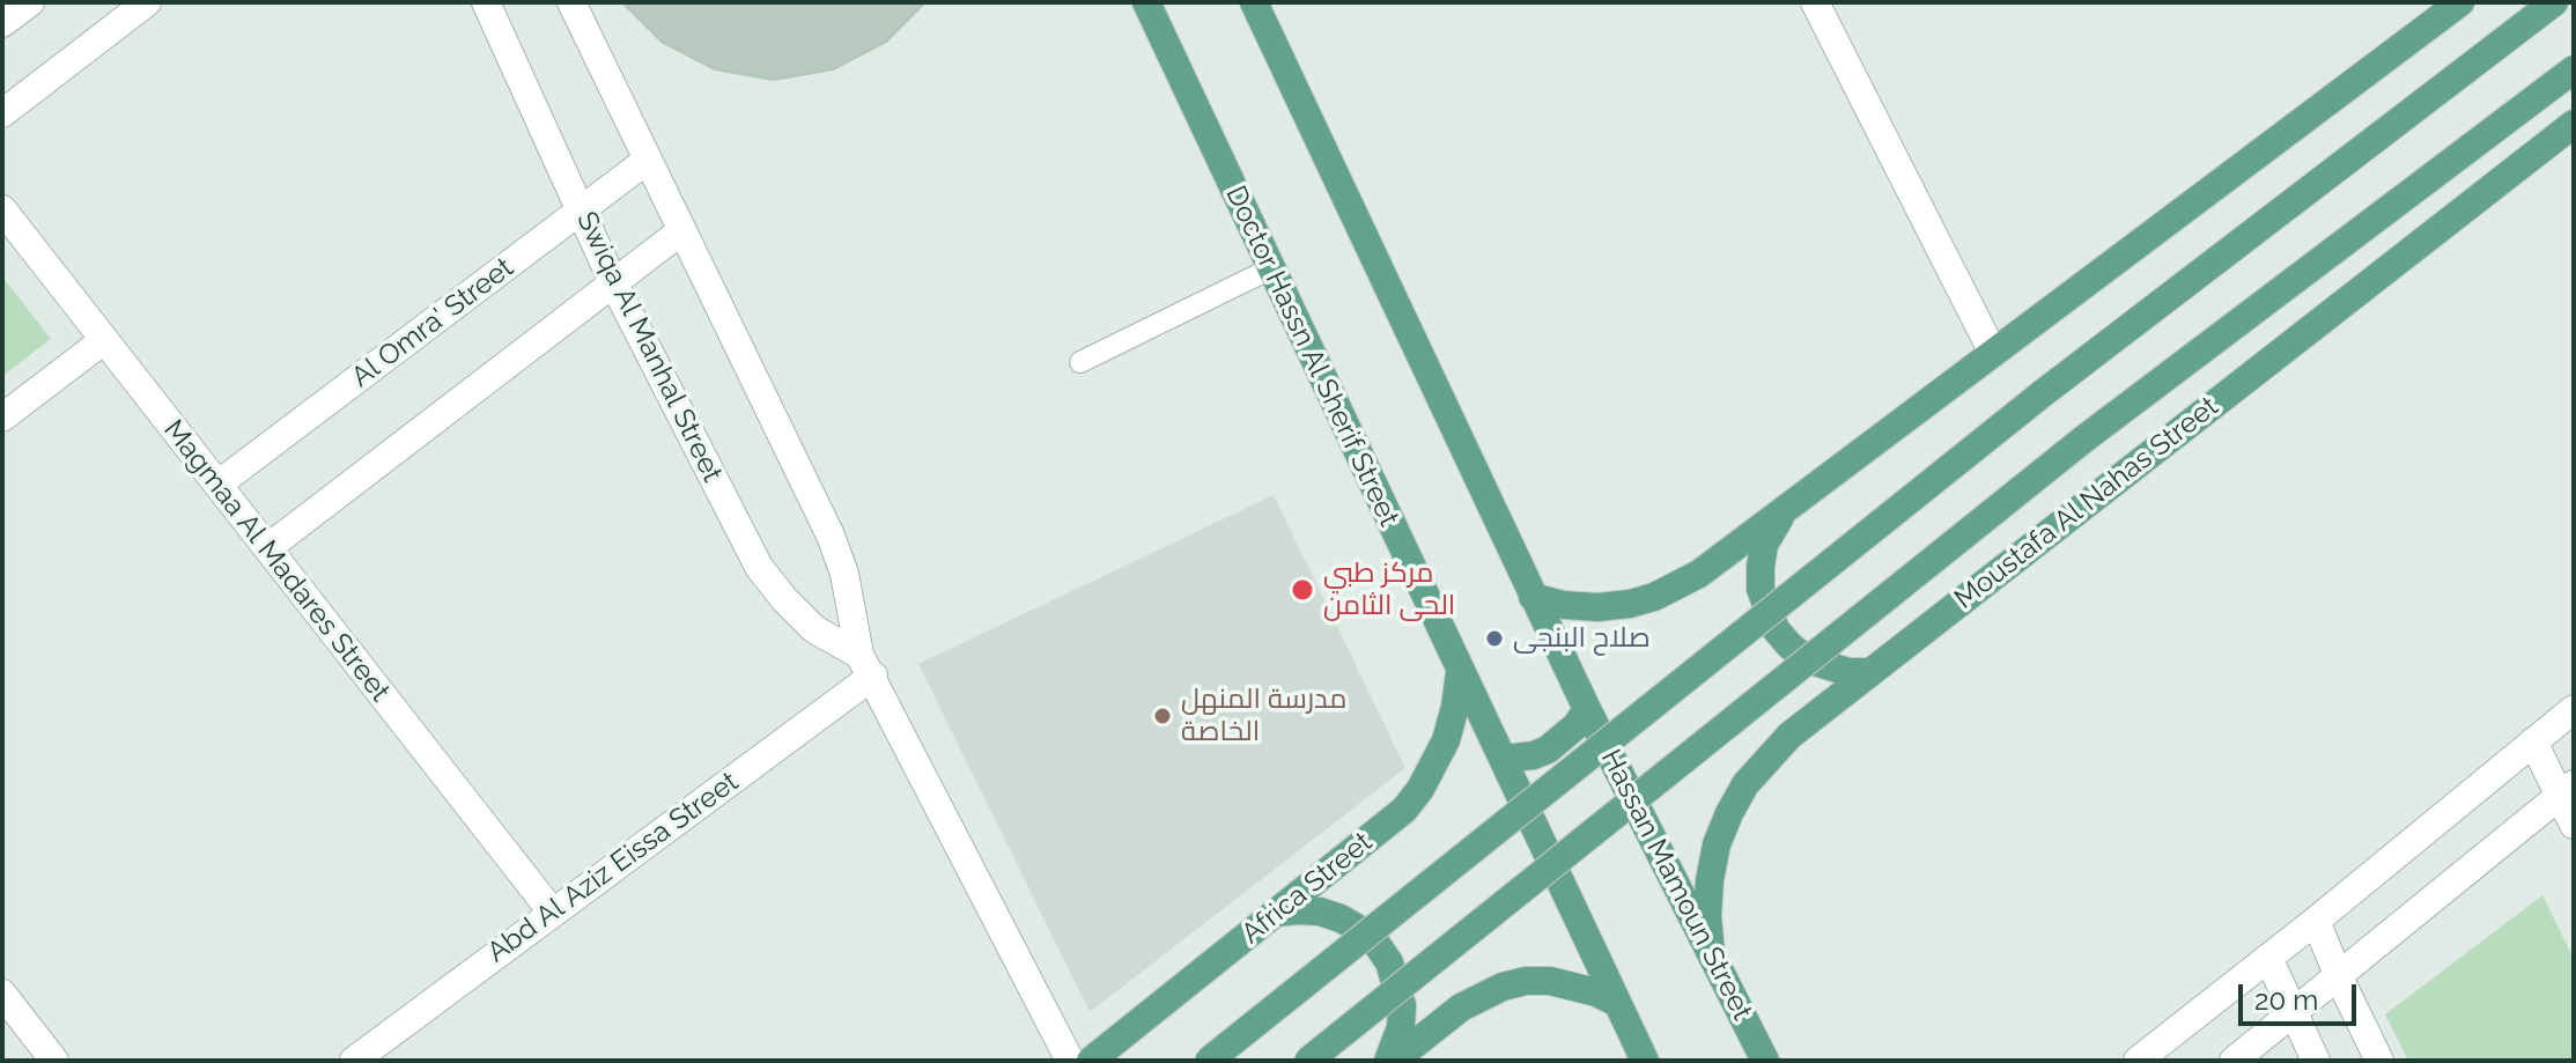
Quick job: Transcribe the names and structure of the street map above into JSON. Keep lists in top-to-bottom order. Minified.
{"streets":{"main road":["Doctor Hassn Al Sherif Street","Moustafa Al Nahas Street","Hassan Mamoun Street","Africa Street"],"street":["Al Omra' Street","Swiqa Al Manhal Street","Magmaa Al Madares Street","Abd Al Aziz Eissa Street"]},"crossings":[["Al Omra' Street","Swiqa Al Manhal Street"],["Al Omra' Street","Magmaa Al Madares Street"],["Swiqa Al Manhal Street","Abd Al Aziz Eissa Street"],["Doctor Hassn Al Sherif Street","Africa Street"],["Moustafa Al Nahas Street","Hassan Mamoun Street"],["Magmaa Al Madares Street","Abd Al Aziz Eissa Street"]],"places":["مركز طبي الحى الثامن","صلاح البنجى","مدرسة المنهل الخاصة"],"scale_bar":"20 m"}
